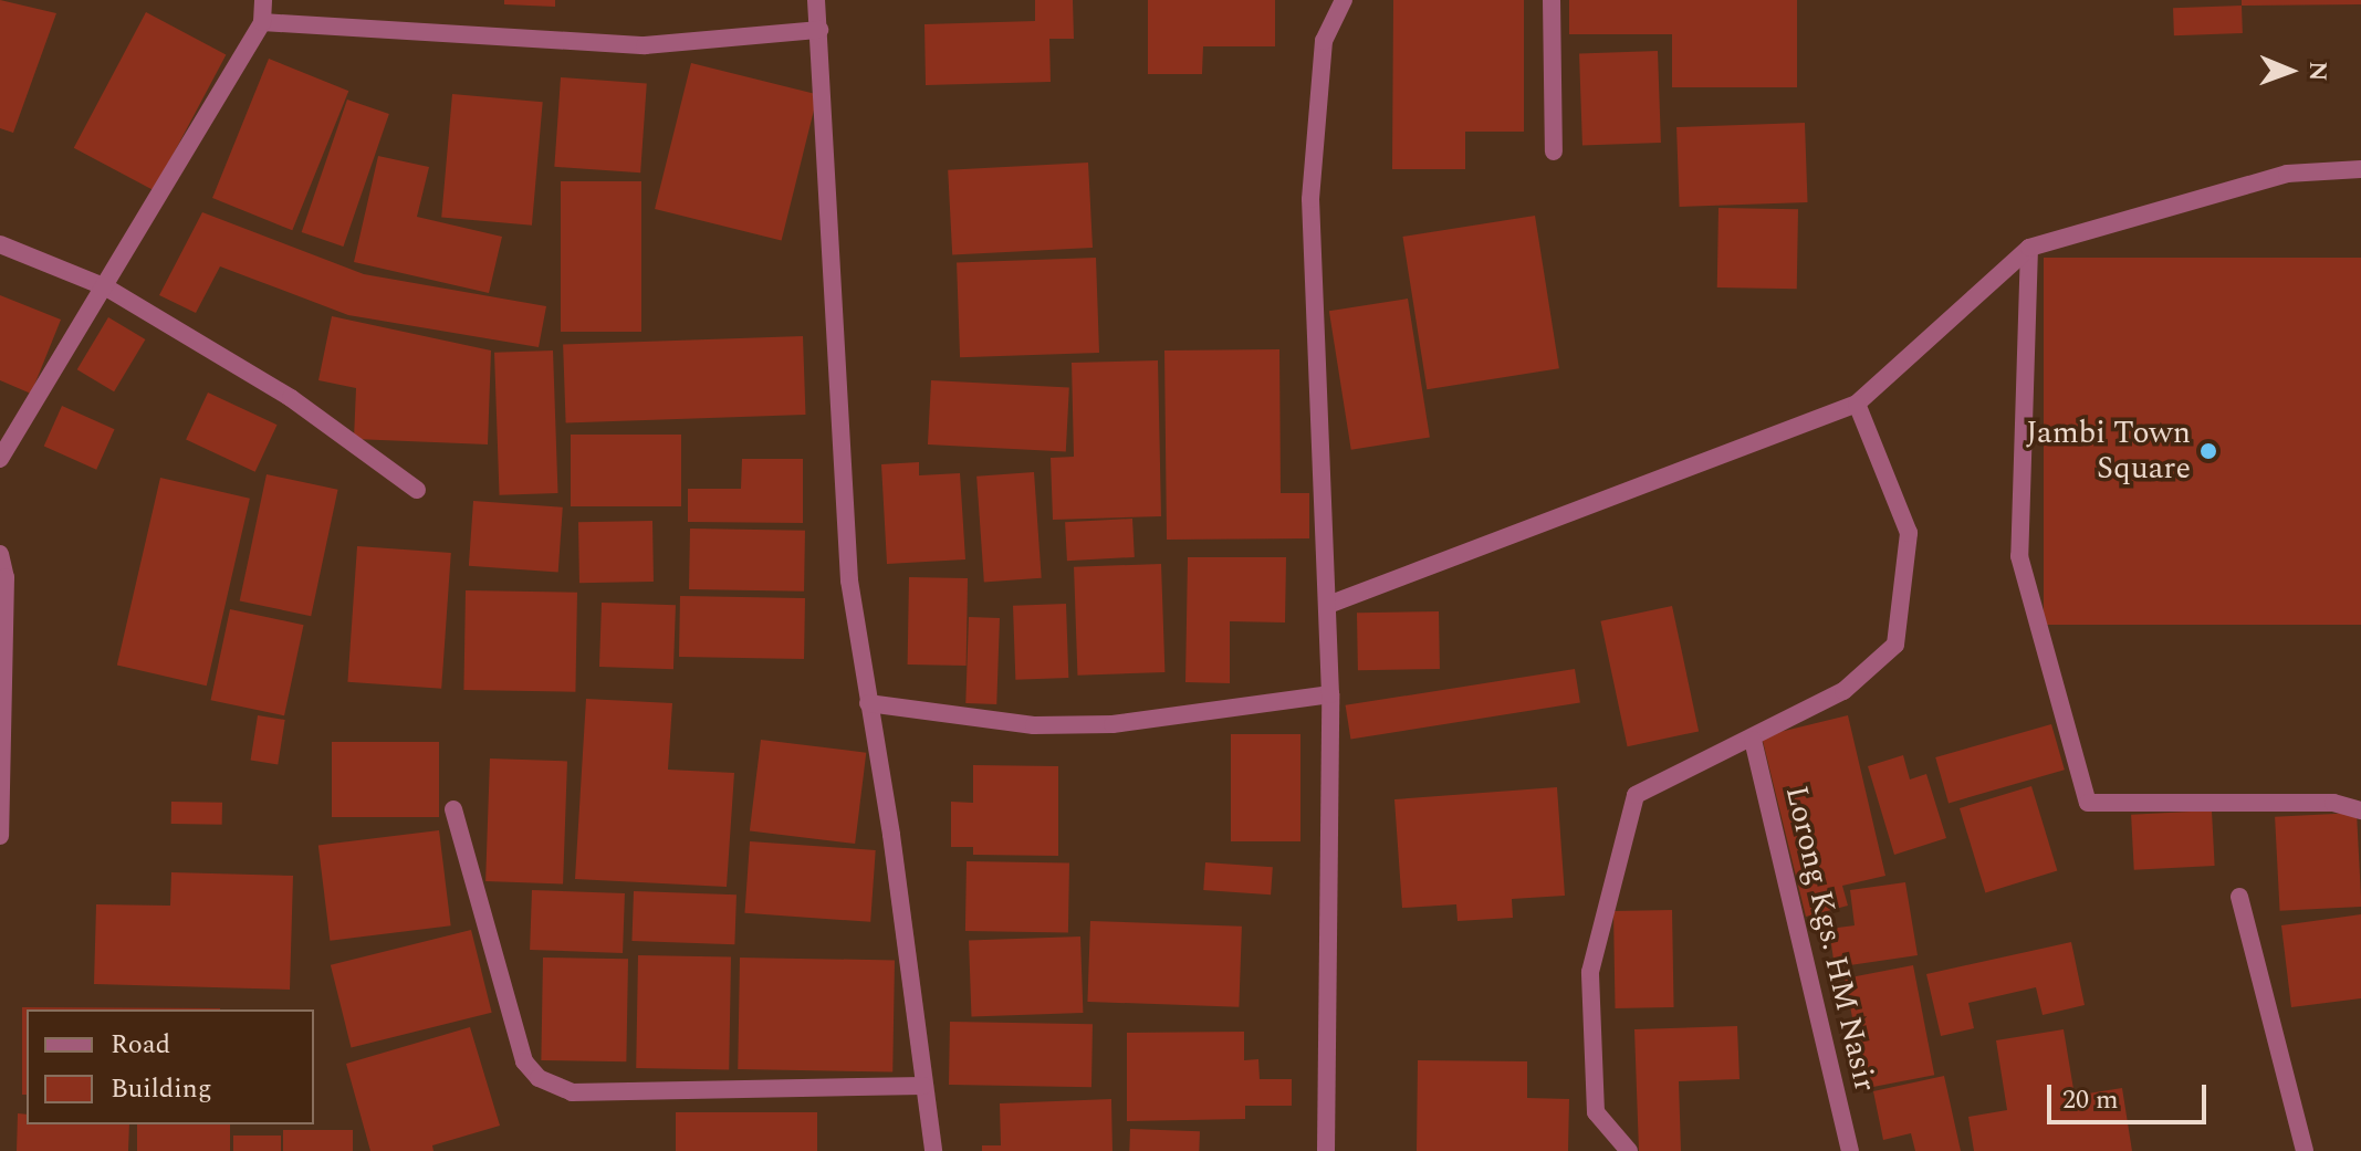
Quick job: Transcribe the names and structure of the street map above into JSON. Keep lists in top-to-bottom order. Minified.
{"streets":{"street":["Lorong Kgs. HM Nasir"]},"places":["Jambi Town Square"],"legend":["Road","Building"],"scale_bar":"20 m","north":"right"}
